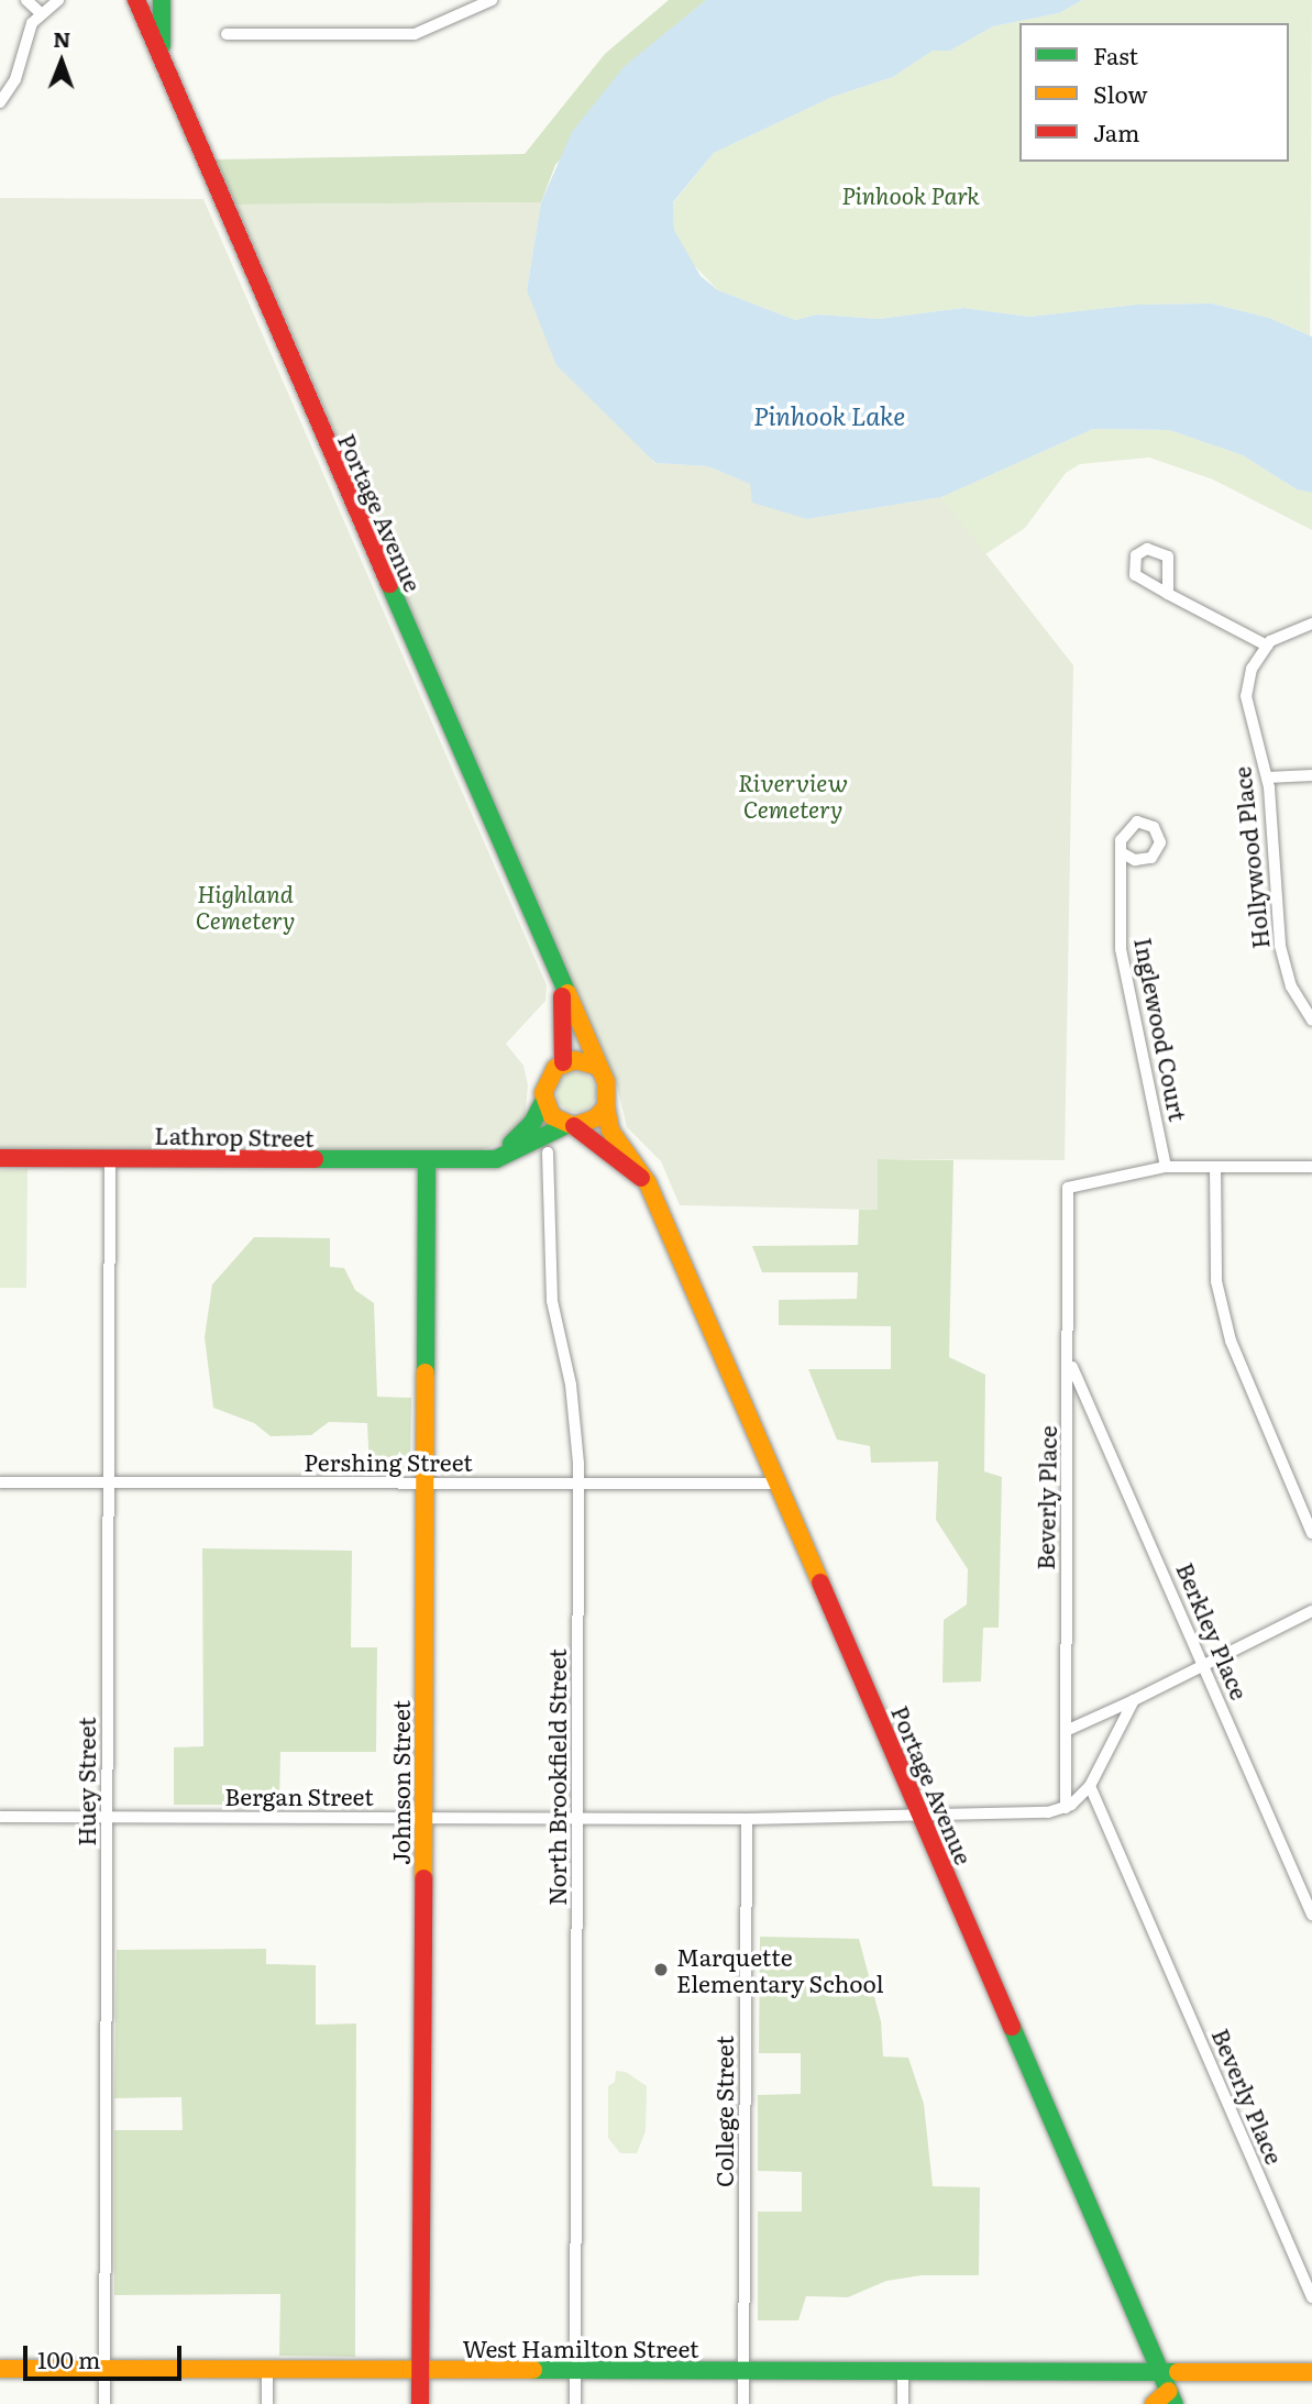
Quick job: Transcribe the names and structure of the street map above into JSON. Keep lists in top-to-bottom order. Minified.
{"streets":{"street":["Portage Avenue","Hollywood Place","Inglewood Court","Lathrop Street","Pershing Street","Beverly Place","Berkley Place","North Brookfield Street","Huey Street","Johnson Street","Bergan Street","College Street","West Hamilton Street"]},"crossings":[["Portage Avenue","Lathrop Street"],["Portage Avenue","Pershing Street"],["Portage Avenue","Bergan Street"],["Portage Avenue","West Hamilton Street"],["Inglewood Court","Beverly Place"],["Lathrop Street","Huey Street"],["Lathrop Street","Johnson Street"],["Pershing Street","North Brookfield Street"],["Pershing Street","Huey Street"],["Pershing Street","Johnson Street"],["Beverly Place","Berkley Place"],["Beverly Place","Bergan Street"],["North Brookfield Street","Bergan Street"],["North Brookfield Street","West Hamilton Street"],["Huey Street","Bergan Street"],["Huey Street","West Hamilton Street"],["Johnson Street","Bergan Street"],["Johnson Street","West Hamilton Street"],["Bergan Street","College Street"],["College Street","West Hamilton Street"]],"water":["Pinhook Lake"],"parks":["Pinhook Park","Riverview Cemetery","Highland Cemetery"],"places":["Marquette Elementary School"],"legend":["Fast","Slow","Jam"],"scale_bar":"100 m","north":"top"}
